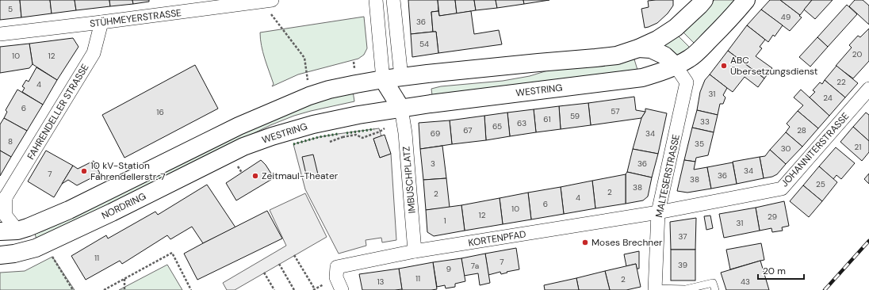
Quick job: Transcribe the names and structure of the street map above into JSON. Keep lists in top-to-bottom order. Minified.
{"streets":{"main road":["WESTRING","NORDRING"],"street":["STÜHMEYERSTRASSE","FAHRENDELLER STRASSE","JOHANNITERSTRASSE","MALTESERSTRASSE","IMBUSCHPLATZ","KORTENPFAD"]},"crossings":[["STÜHMEYERSTRASSE","FAHRENDELLER STRASSE"],["WESTRING","MALTESERSTRASSE"],["WESTRING","IMBUSCHPLATZ"],["WESTRING","NORDRING"],["JOHANNITERSTRASSE","MALTESERSTRASSE"],["JOHANNITERSTRASSE","KORTENPFAD"],["MALTESERSTRASSE","KORTENPFAD"],["IMBUSCHPLATZ","KORTENPFAD"]],"places":["ABC Übersetzungsdienst","10 kV-Station Fahrendellerstr. 7","Zeitmaul-Theater","Moses Brechner"],"house_numbers":["5","49","36","54","20","10","12","22","4","31","24","6","57","16","59","61","33","63","65","67","28","69","34","8","35","21","30","3","36","34","7","36","38","25","38","2","2","4","6","10","12","29","1","31","37","11","7","39","7a","9","11","2","13","43"],"scale_bar":"20 m"}
